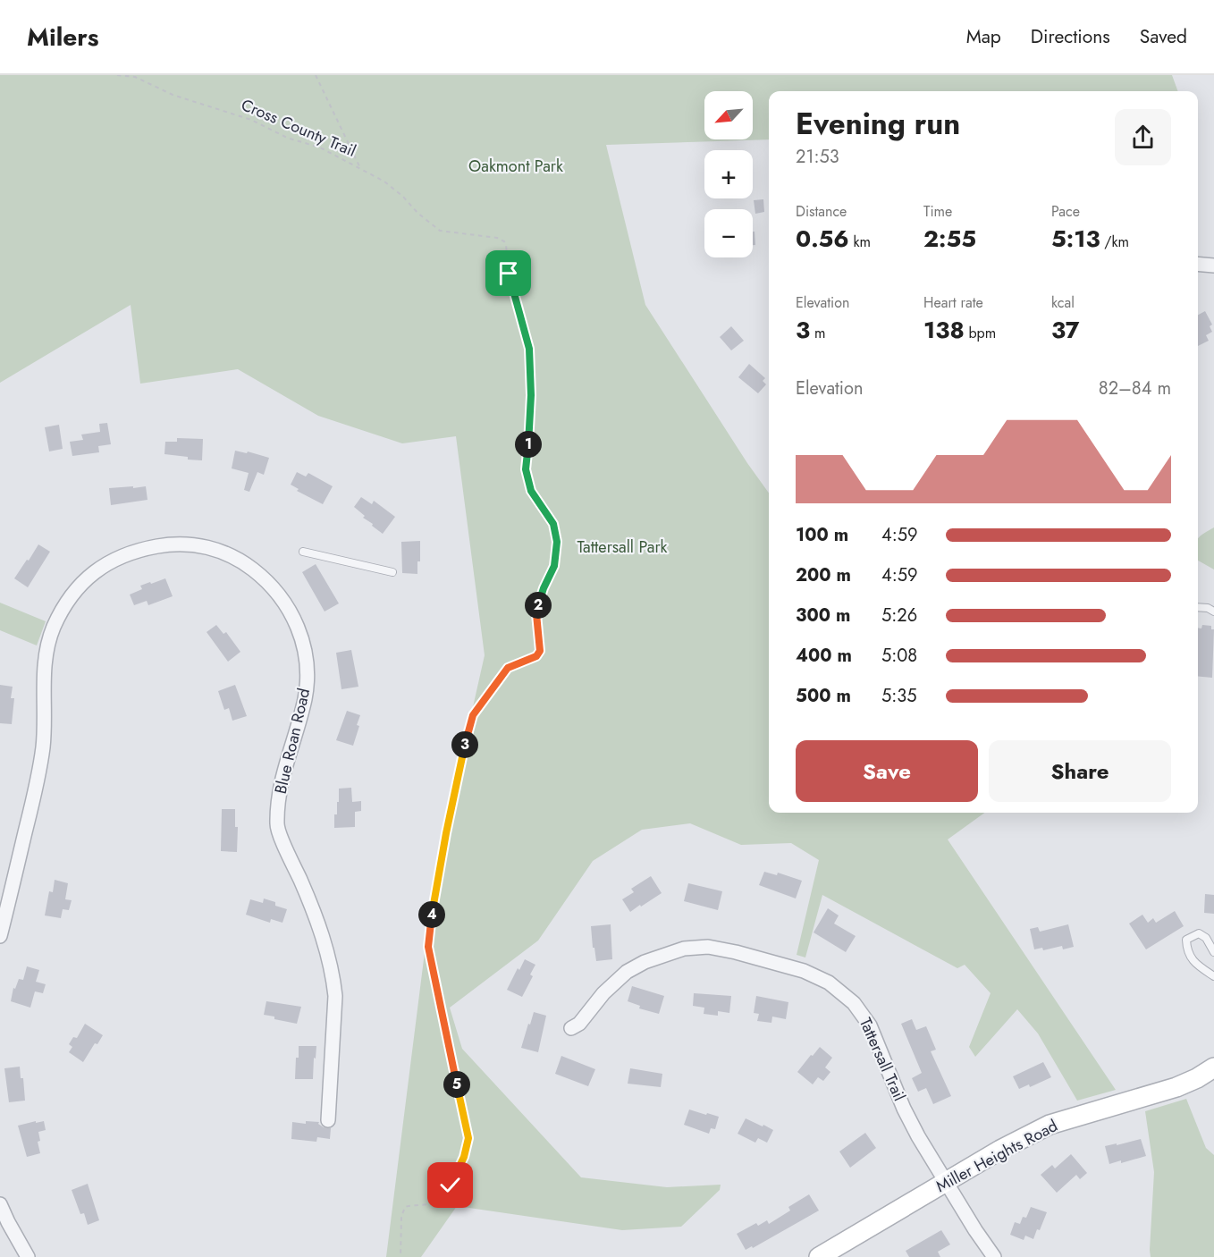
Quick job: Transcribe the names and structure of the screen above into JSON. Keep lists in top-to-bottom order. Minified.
{"streets":{"street":["Blue Roan Road","Tattersall Trail","Miller Heights Road"],"path":["Cross County Trail"]},"crossings":[["Tattersall Trail","Miller Heights Road"]],"parks":["Oakmont Park","Tattersall Park"],"north":"bottom left","page":{"header":"Milers","nav":["Map","Directions","Saved"],"map_buttons":["+","−"],"heading":["Evening run","21:53"],"stats":[["Distance","0.56 km"],["Time","2:55"],["Pace","5:13 /km"],["Elevation","3 m"],["Heart rate","138 bpm"],["kcal","37"]],"chart":["Elevation","82–84 m"],"pins":["1","2","3","4","5"],"list":[{"name":"100 m","note":"4:59"},{"name":"200 m","note":"4:59"},{"name":"300 m","note":"5:26"},{"name":"400 m","note":"5:08"},{"name":"500 m","note":"5:35"}],"buttons":["Save","Share"]}}
